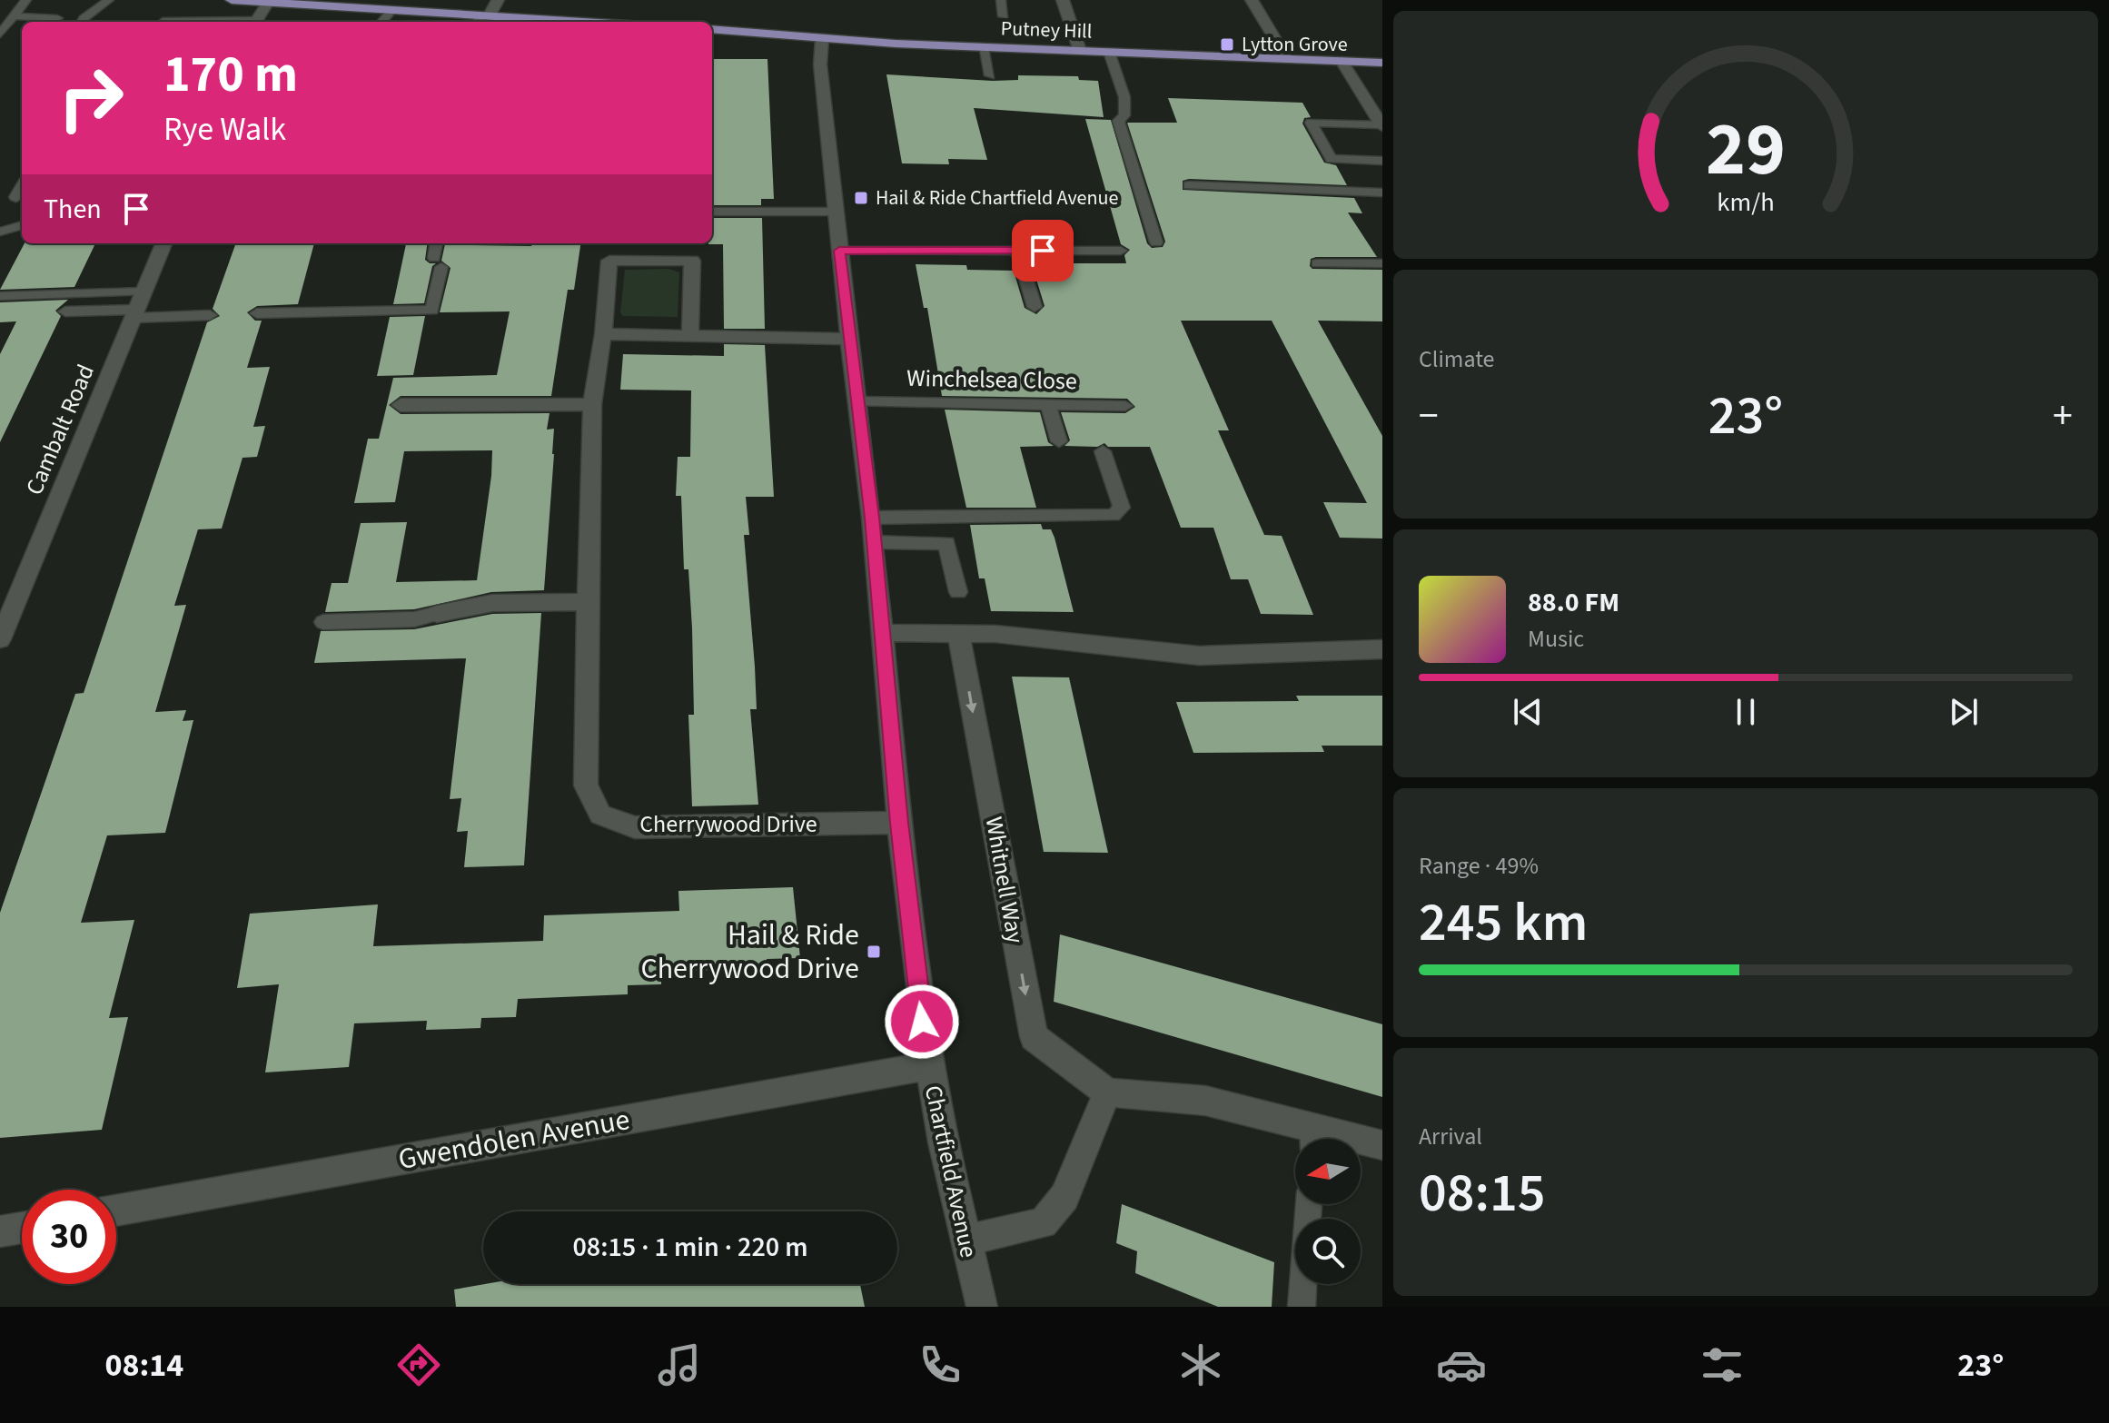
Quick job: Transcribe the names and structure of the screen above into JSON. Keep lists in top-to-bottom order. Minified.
{"streets":{"main road":["Putney Hill"],"street":["Cambalt Road","Cherrywood Drive","Whitnell Way","Gwendolen Avenue","Chartfield Avenue"],"lane":["Winchelsea Close"]},"crossings":[["Putney Hill","Chartfield Avenue"],["Winchelsea Close","Chartfield Avenue"],["Cherrywood Drive","Chartfield Avenue"],["Gwendolen Avenue","Chartfield Avenue"]],"one_way":["Whitnell Way"],"places":{"transit":["Lytton Grove","Hail & Ride Chartfield Avenue","Hail & Ride Cherrywood Drive"]},"north":"left","page":{"turn":["170 m","Rye Walk"],"then":"Then","tile":["Climate",["Range · 49%","245 km"],["Arrival","08:15"]],"heat":["−","23°","+"],"song":["88.0 FM","Music"],"limit":"30","trip":"08:15 · 1 min · 220 m","tabs":["08:14","23°"],"gauge":["29","km/h"]}}
